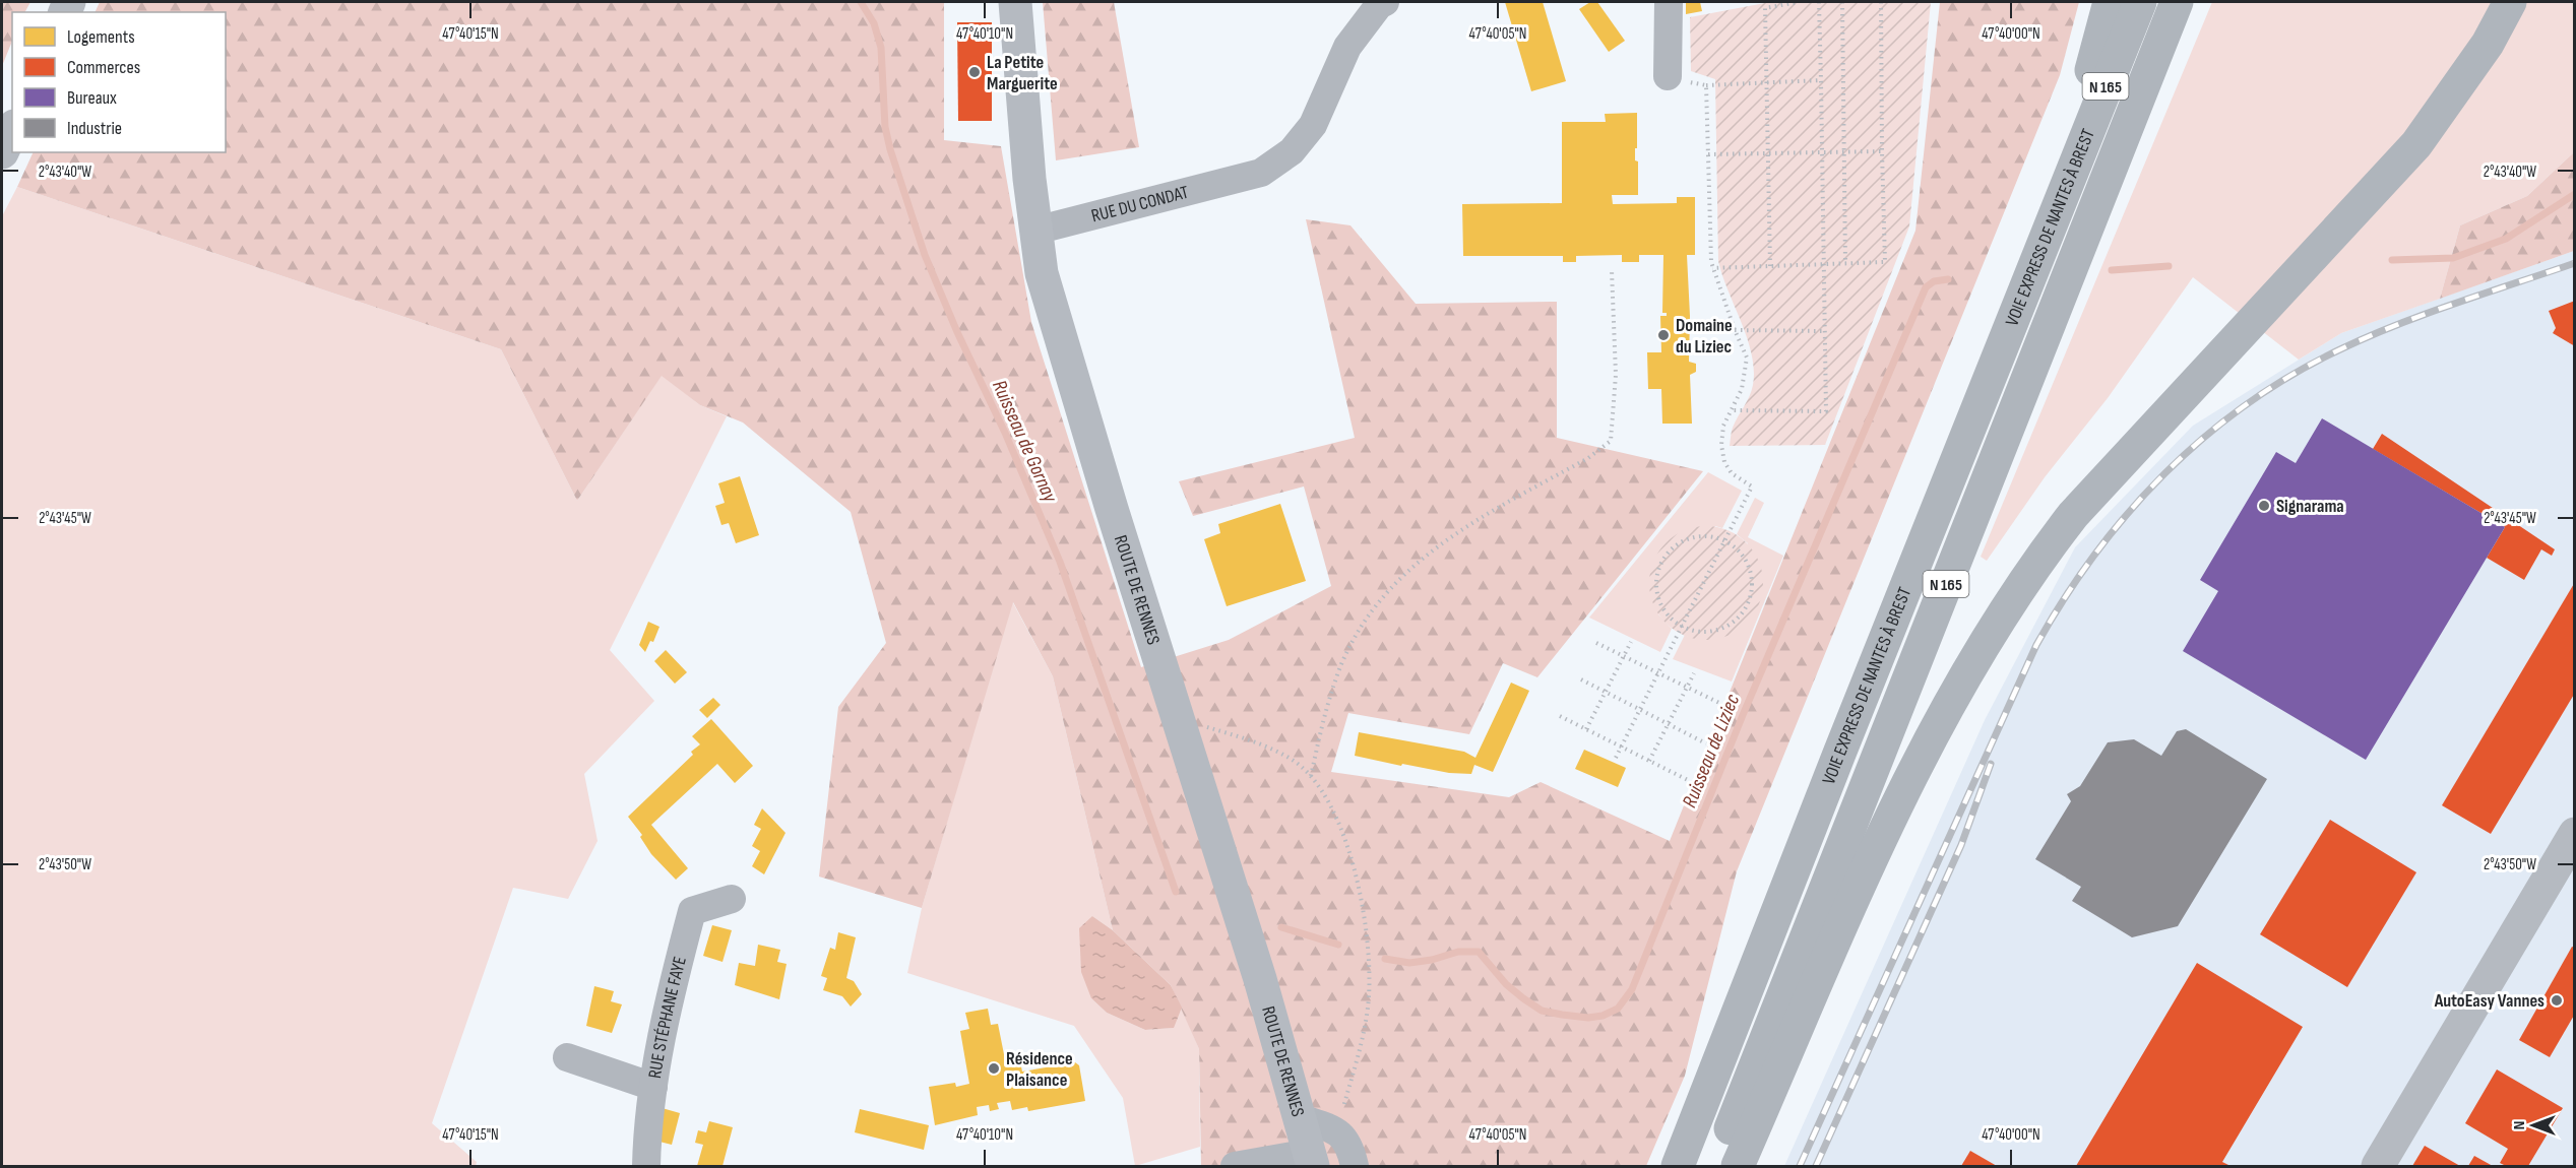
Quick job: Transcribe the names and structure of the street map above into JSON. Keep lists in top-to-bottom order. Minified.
{"streets":{"highway":["N 165","VOIE EXPRESS DE NANTES À BREST"],"main road":["ROUTE DE RENNES"],"street":["RUE DU CONDAT","RUE STÉPHANE FAYE"]},"crossings":[["RUE DU CONDAT","ROUTE DE RENNES"]],"water":["Ruisseau de Gornay","Ruisseau de Liziec"],"places":["La Petite Marguerite","Domaine du Liziec","Signarama","AutoEasy Vannes","Résidence Plaisance"],"legend":["Logements","Commerces","Bureaux","Industrie"],"north":"left","coordinates":["47°40'15\"N","47°40'10\"N","47°40'05\"N","47°40'00\"N","2°43'40\"W","2°43'45\"W","2°43'50\"W"]}
